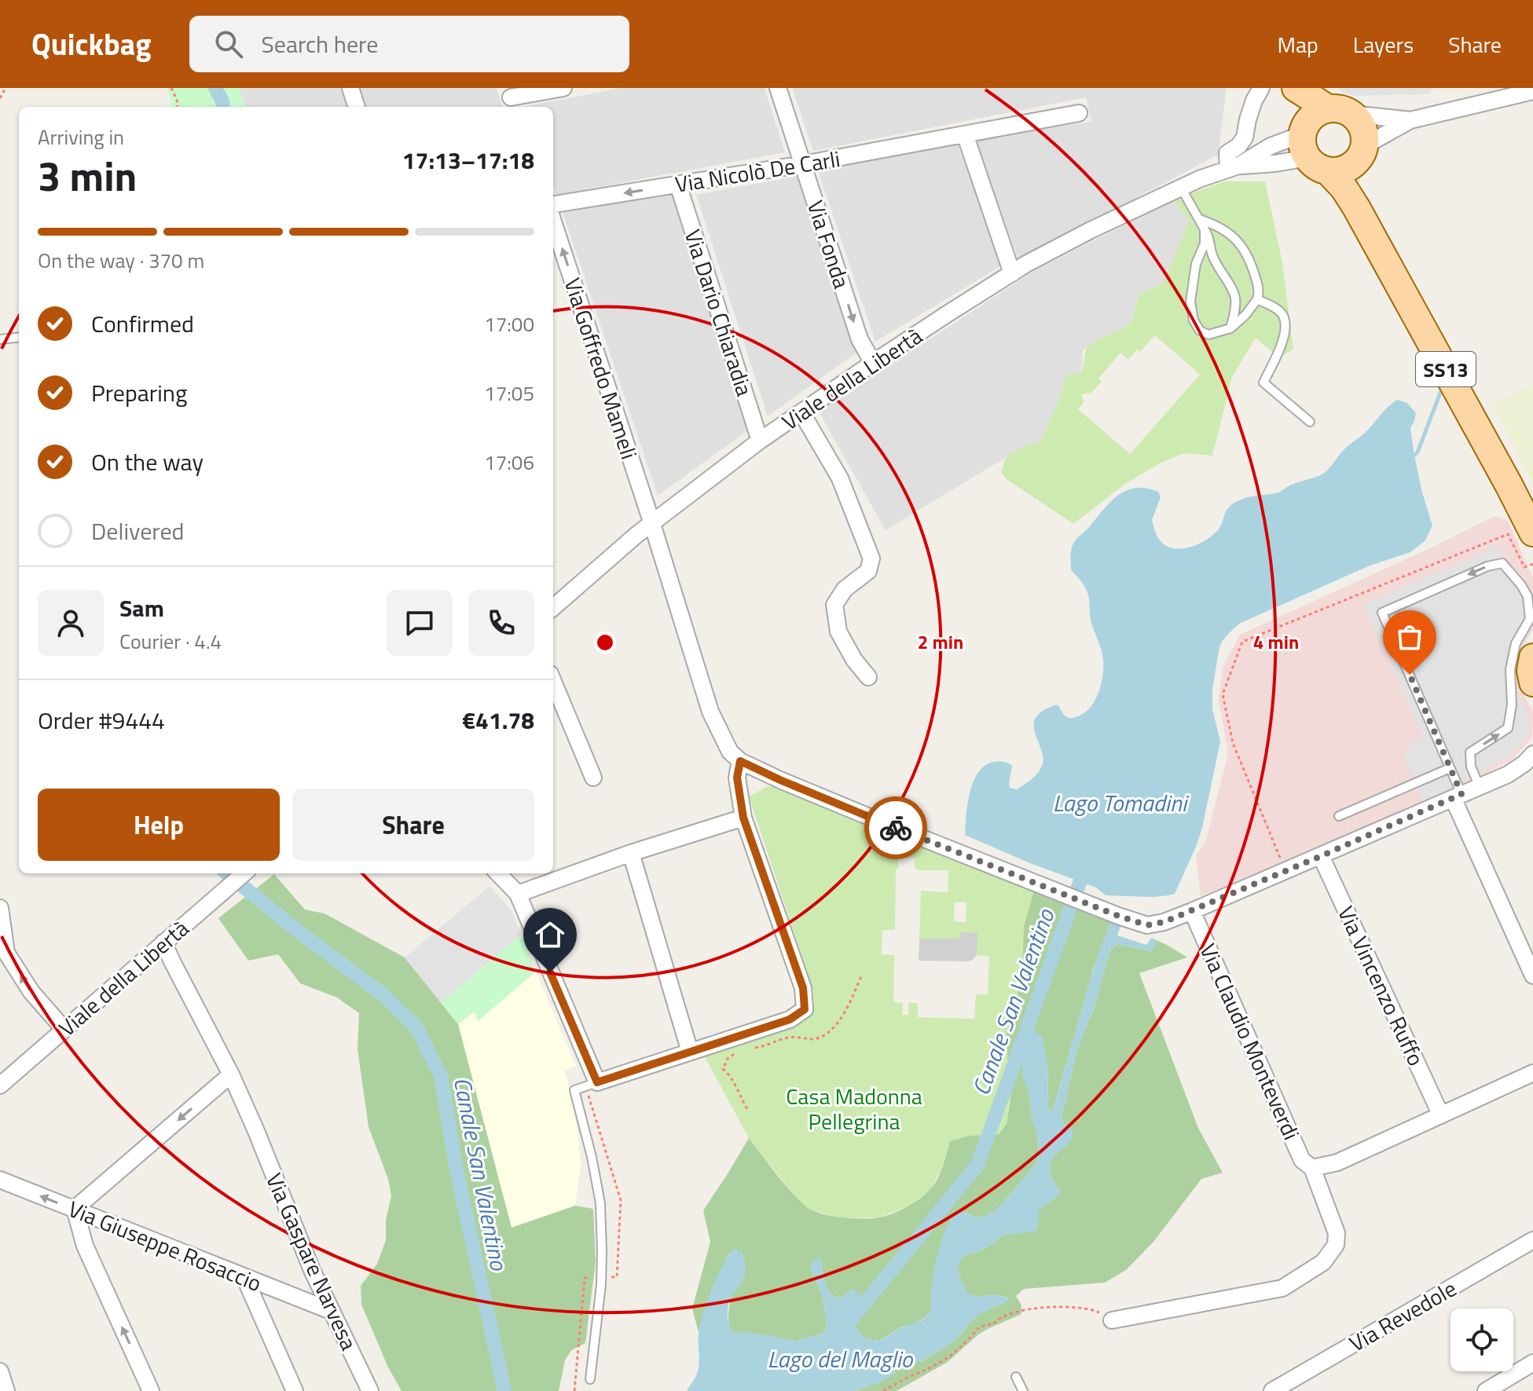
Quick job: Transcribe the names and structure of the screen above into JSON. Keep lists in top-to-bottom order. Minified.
{"streets":{"main road":["SS13"],"street":["Via Nicolò De Carli","Via Fonda","Via Dario Chiaradia","Via Goffredo Mameli","Viale della Libertà","Via Vincenzo Ruffo","Via Claudio Monteverdi","Via Giuseppe Rosaccio","Via Gaspare Narvesa","Via Revedole"]},"crossings":[["Via Nicolò De Carli","Via Fonda"],["Via Nicolò De Carli","Via Dario Chiaradia"],["Via Fonda","Viale della Libertà"],["Via Dario Chiaradia","Viale della Libertà"],["Via Goffredo Mameli","Viale della Libertà"],["SS13","Viale della Libertà"],["Viale della Libertà","Via Gaspare Narvesa"],["Via Giuseppe Rosaccio","Via Gaspare Narvesa"]],"one_way":["Via Fonda","Via Goffredo Mameli"],"water":["Lago Tomadini","Canale San Valentino","Lago del Maglio"],"parks":["Casa Madonna Pellegrina"],"page":{"header":"Quickbag","search":"Search here","nav":["Map","Layers","Share"],"heading":["3 min","Arriving in","17:13–17:18"],"panel":["Sam","Courier · 4.4","Order #9444","€41.78"],"bar":"On the way · 370 m","list":[["Confirmed","17:00"],["Preparing","17:05"],["On the way","17:06"],"Delivered"],"buttons":["Help","Share"]},"rings":["2 min","4 min"]}
